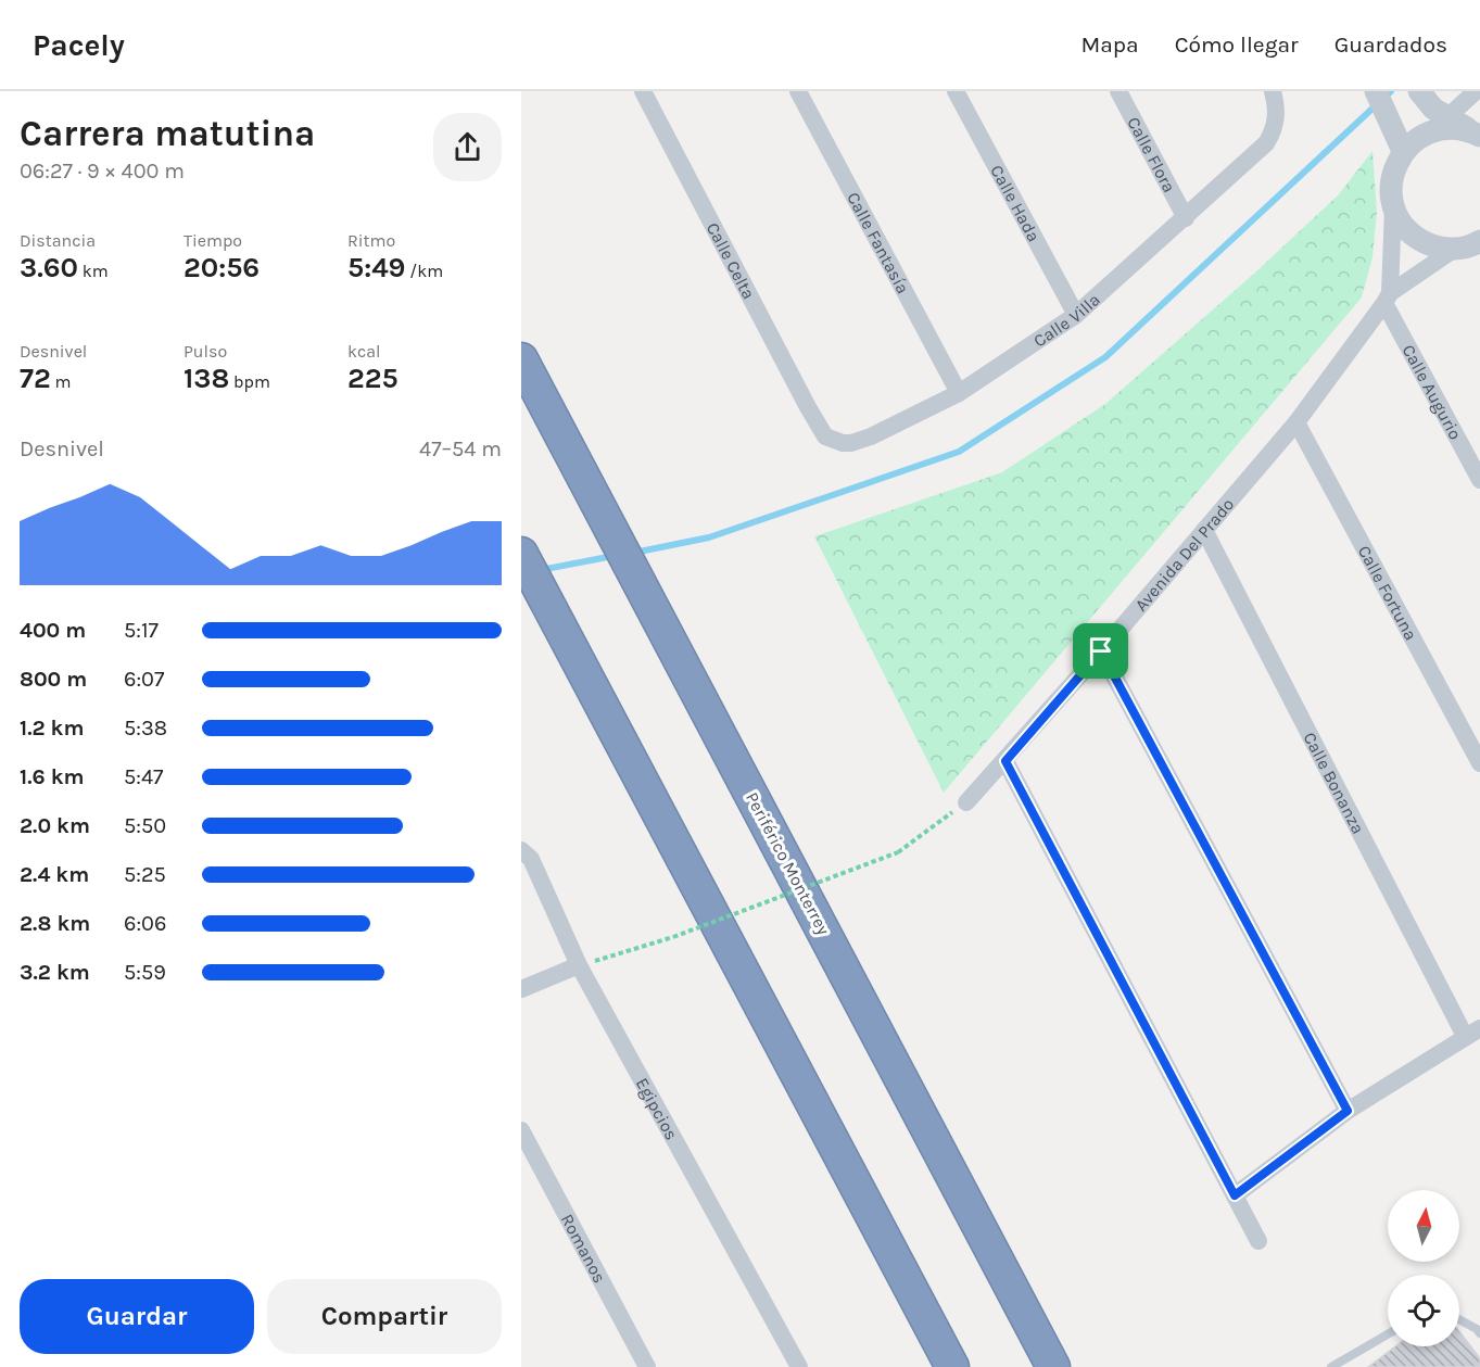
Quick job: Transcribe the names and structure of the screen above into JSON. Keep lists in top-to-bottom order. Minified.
{"streets":{"highway":["Periférico Monterrey"],"street":["Calle Flora","Calle Hada","Calle Fantasía","Calle Celta","Calle Villa","Calle Augurio","Avenida Del Prado","Calle Fortuna","Calle Bonanza","Egipcios","Romanos"]},"crossings":[["Calle Flora","Calle Villa"],["Calle Hada","Calle Villa"],["Calle Fantasía","Calle Villa"],["Calle Celta","Calle Villa"],["Calle Augurio","Avenida Del Prado"],["Avenida Del Prado","Calle Fortuna"],["Avenida Del Prado","Calle Bonanza"]],"north":"top","page":{"header":"Pacely","nav":["Mapa","Cómo llegar","Guardados"],"heading":["Carrera matutina","06:27 · 9 × 400 m"],"stats":[["Distancia","3.60 km"],["Tiempo","20:56"],["Ritmo","5:49 /km"],["Desnivel","72 m"],["Pulso","138 bpm"],["kcal","225"]],"chart":["Desnivel","47–54 m"],"list":[{"name":"400 m","note":"5:17"},{"name":"800 m","note":"6:07"},{"name":"1.2 km","note":"5:38"},{"name":"1.6 km","note":"5:47"},{"name":"2.0 km","note":"5:50"},{"name":"2.4 km","note":"5:25"},{"name":"2.8 km","note":"6:06"},{"name":"3.2 km","note":"5:59"}],"buttons":["Guardar","Compartir"]}}
